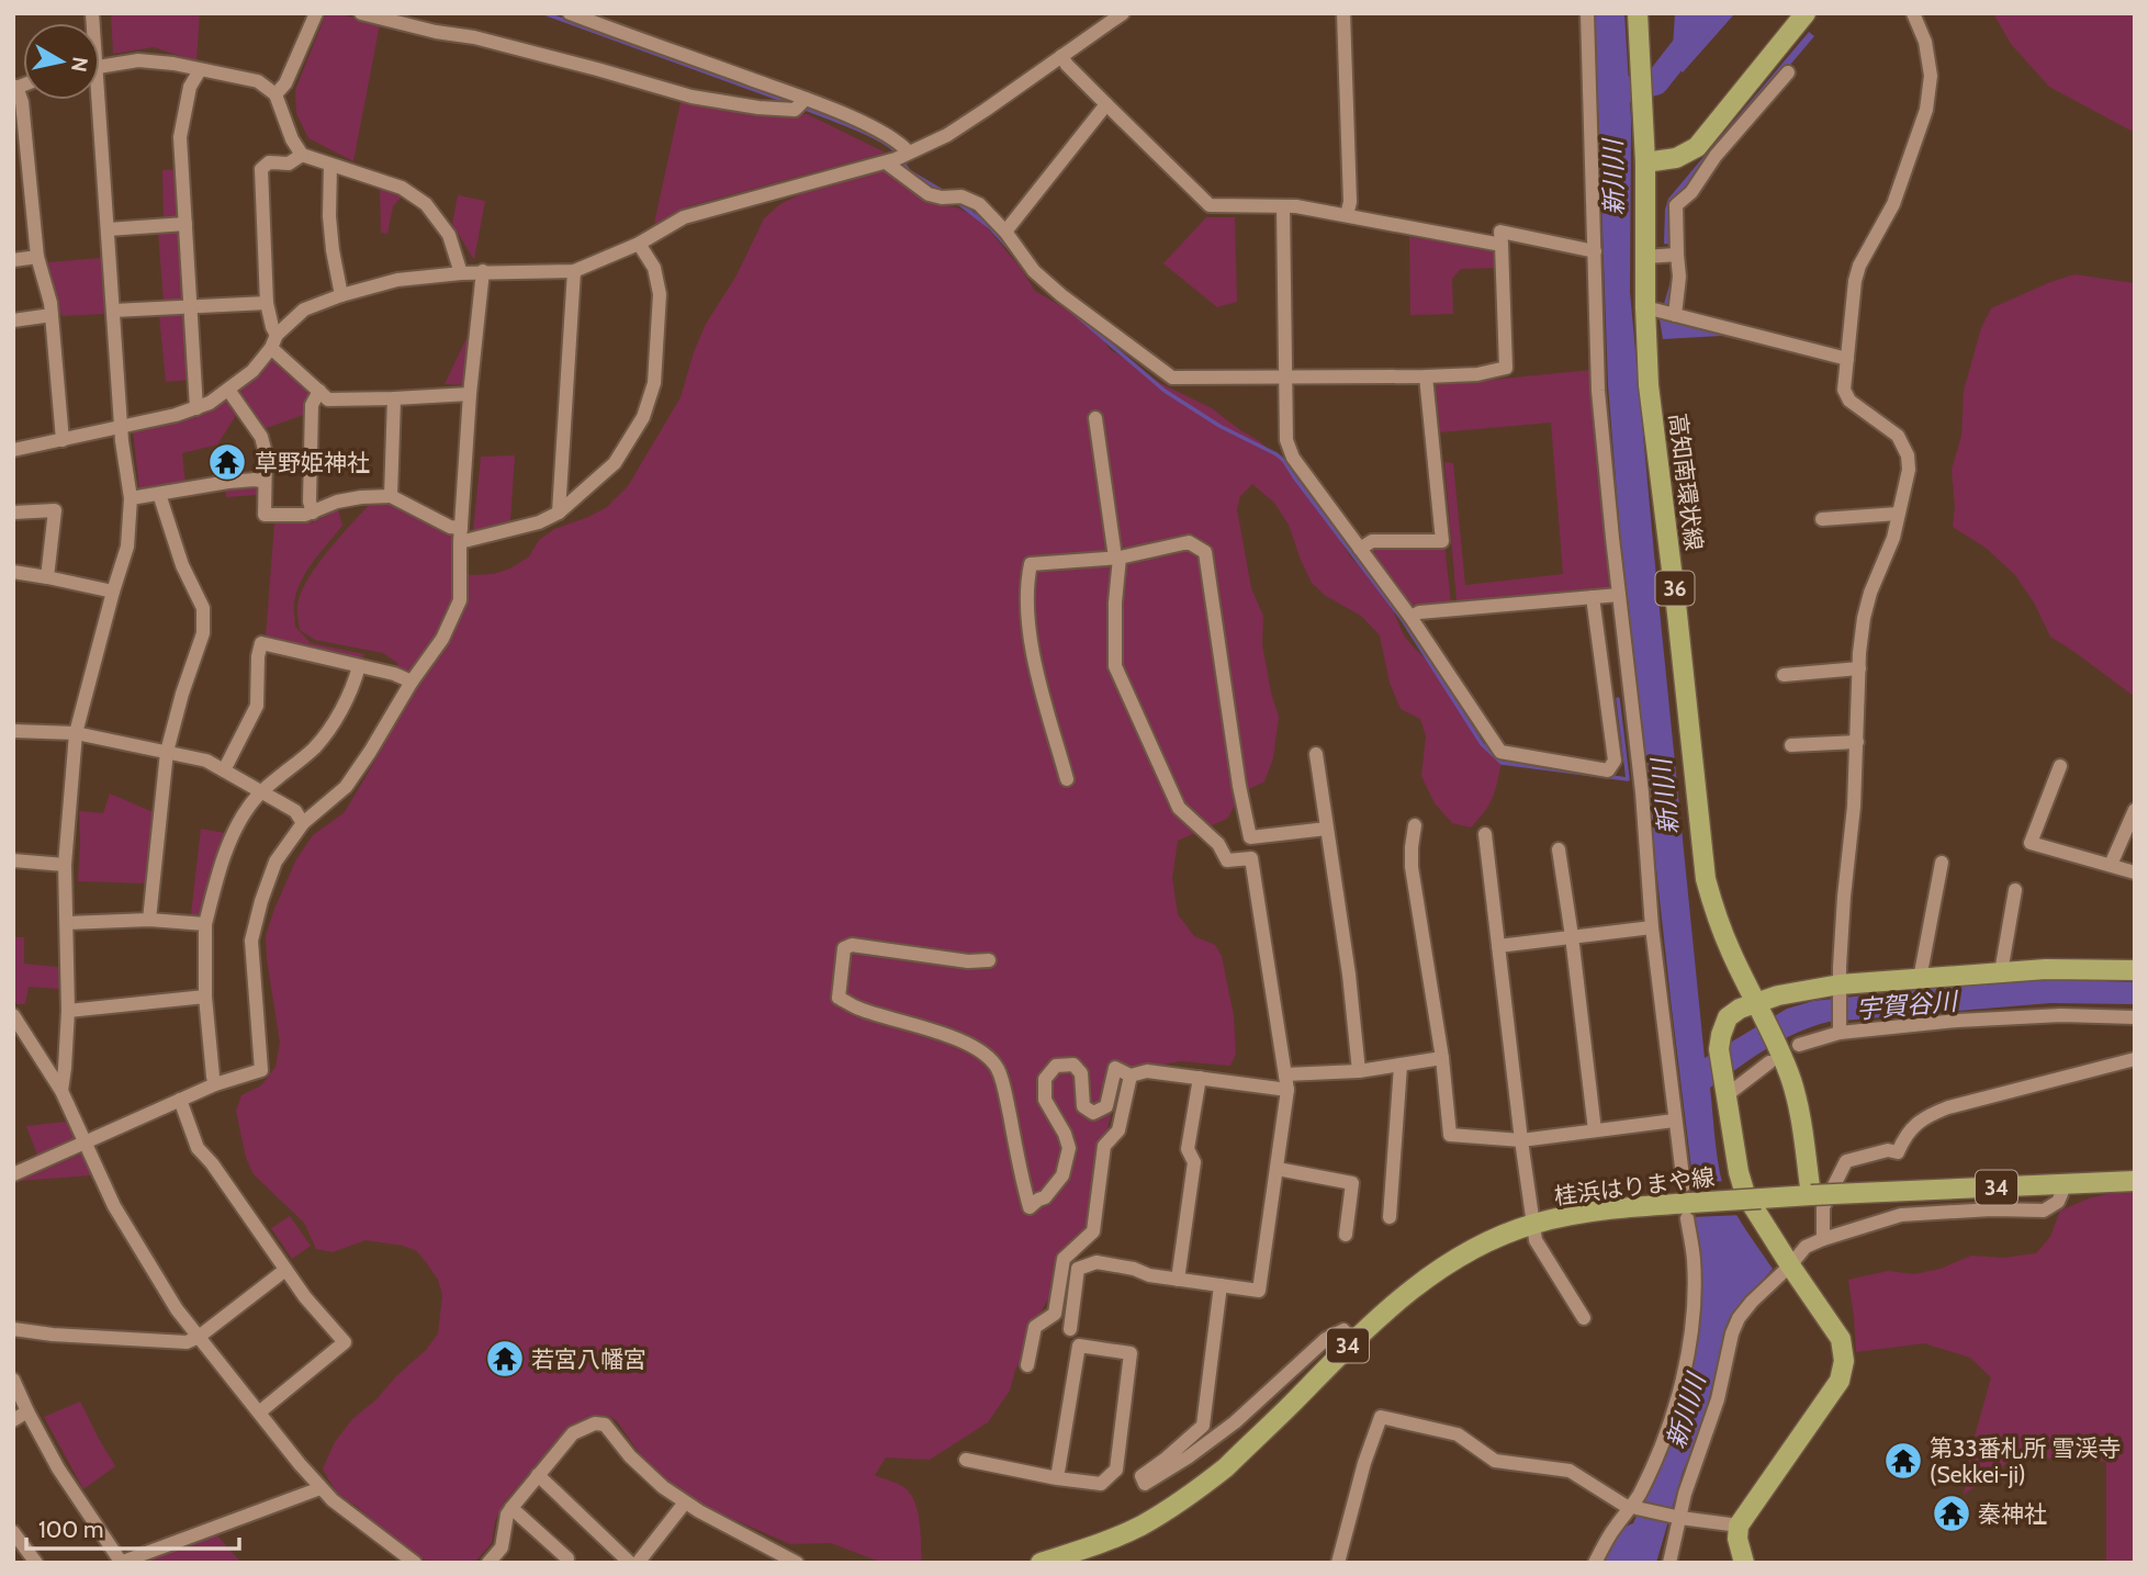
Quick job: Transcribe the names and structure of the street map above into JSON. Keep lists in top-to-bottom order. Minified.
{"streets":{"main road":["高知南環状線","36","桂浜はりまや線","34"]},"crossings":[["高知南環状線","桂浜はりまや線"]],"water":["新川川","宇賀谷川"],"places":{"temple":["草野姫神社","若宮八幡宮","第33番札所 雪渓寺 (Sekkei-ji)","秦神社"]},"scale_bar":"100 m","north":"right"}
